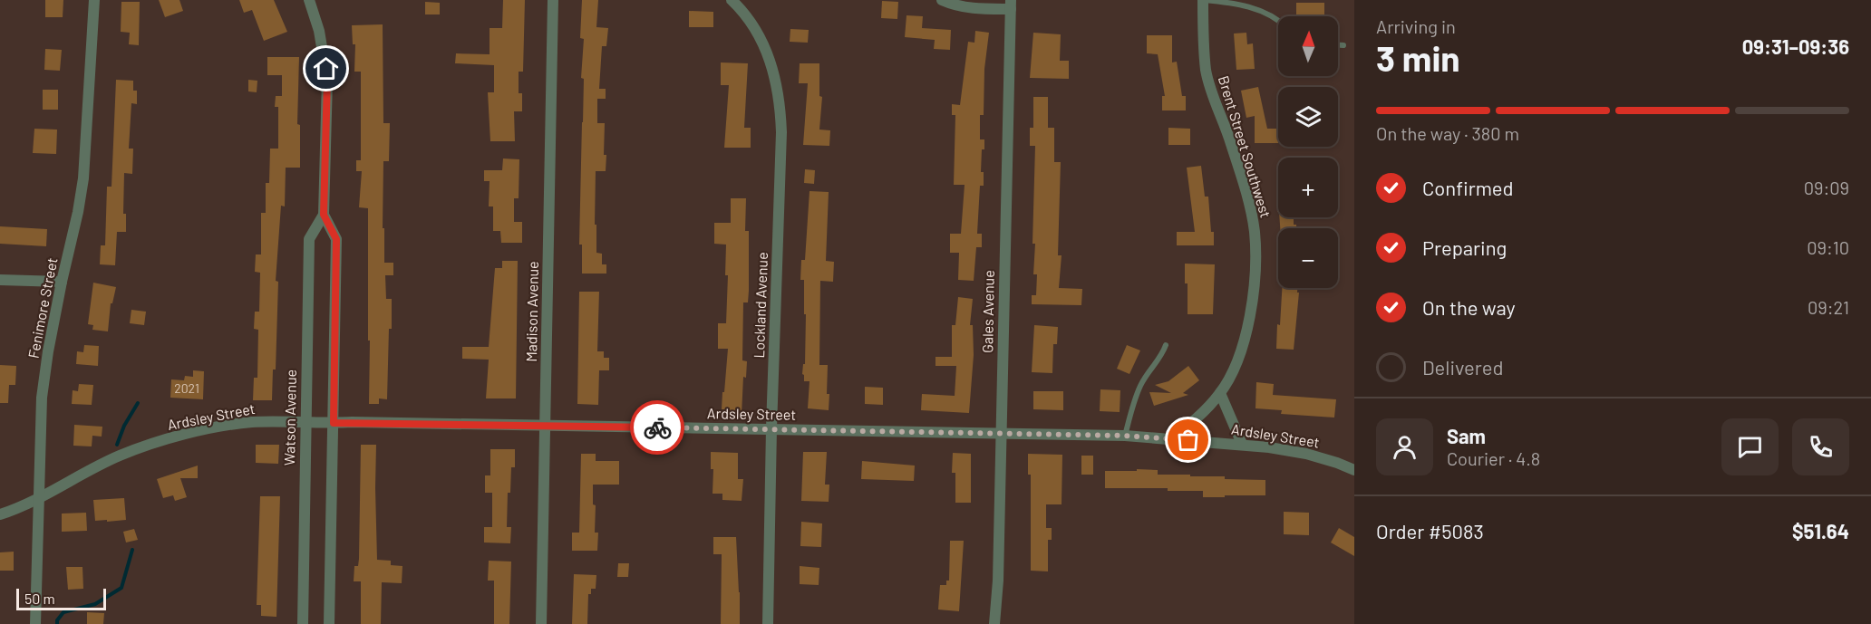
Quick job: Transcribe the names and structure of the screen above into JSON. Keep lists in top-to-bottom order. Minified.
{"streets":{"street":["Brent Street Southwest","Lockland Avenue","Fenimore Street","Madison Avenue","Gales Avenue","Ardsley Street","Watson Avenue"]},"crossings":[["Brent Street Southwest","Ardsley Street"],["Lockland Avenue","Ardsley Street"],["Fenimore Street","Ardsley Street"],["Madison Avenue","Ardsley Street"],["Gales Avenue","Ardsley Street"],["Ardsley Street","Watson Avenue"]],"house_numbers":["2021"],"scale_bar":"50 m","north":"top","page":{"heading":["3 min","Arriving in","09:31–09:36"],"panel":["Sam","Courier · 4.8","Order #5083","$51.64"],"map_buttons":["+","−"],"bar":"On the way · 380 m","list":[["Confirmed","09:09"],["Preparing","09:10"],["On the way","09:21"],"Delivered"],"scale":"50 m"}}
